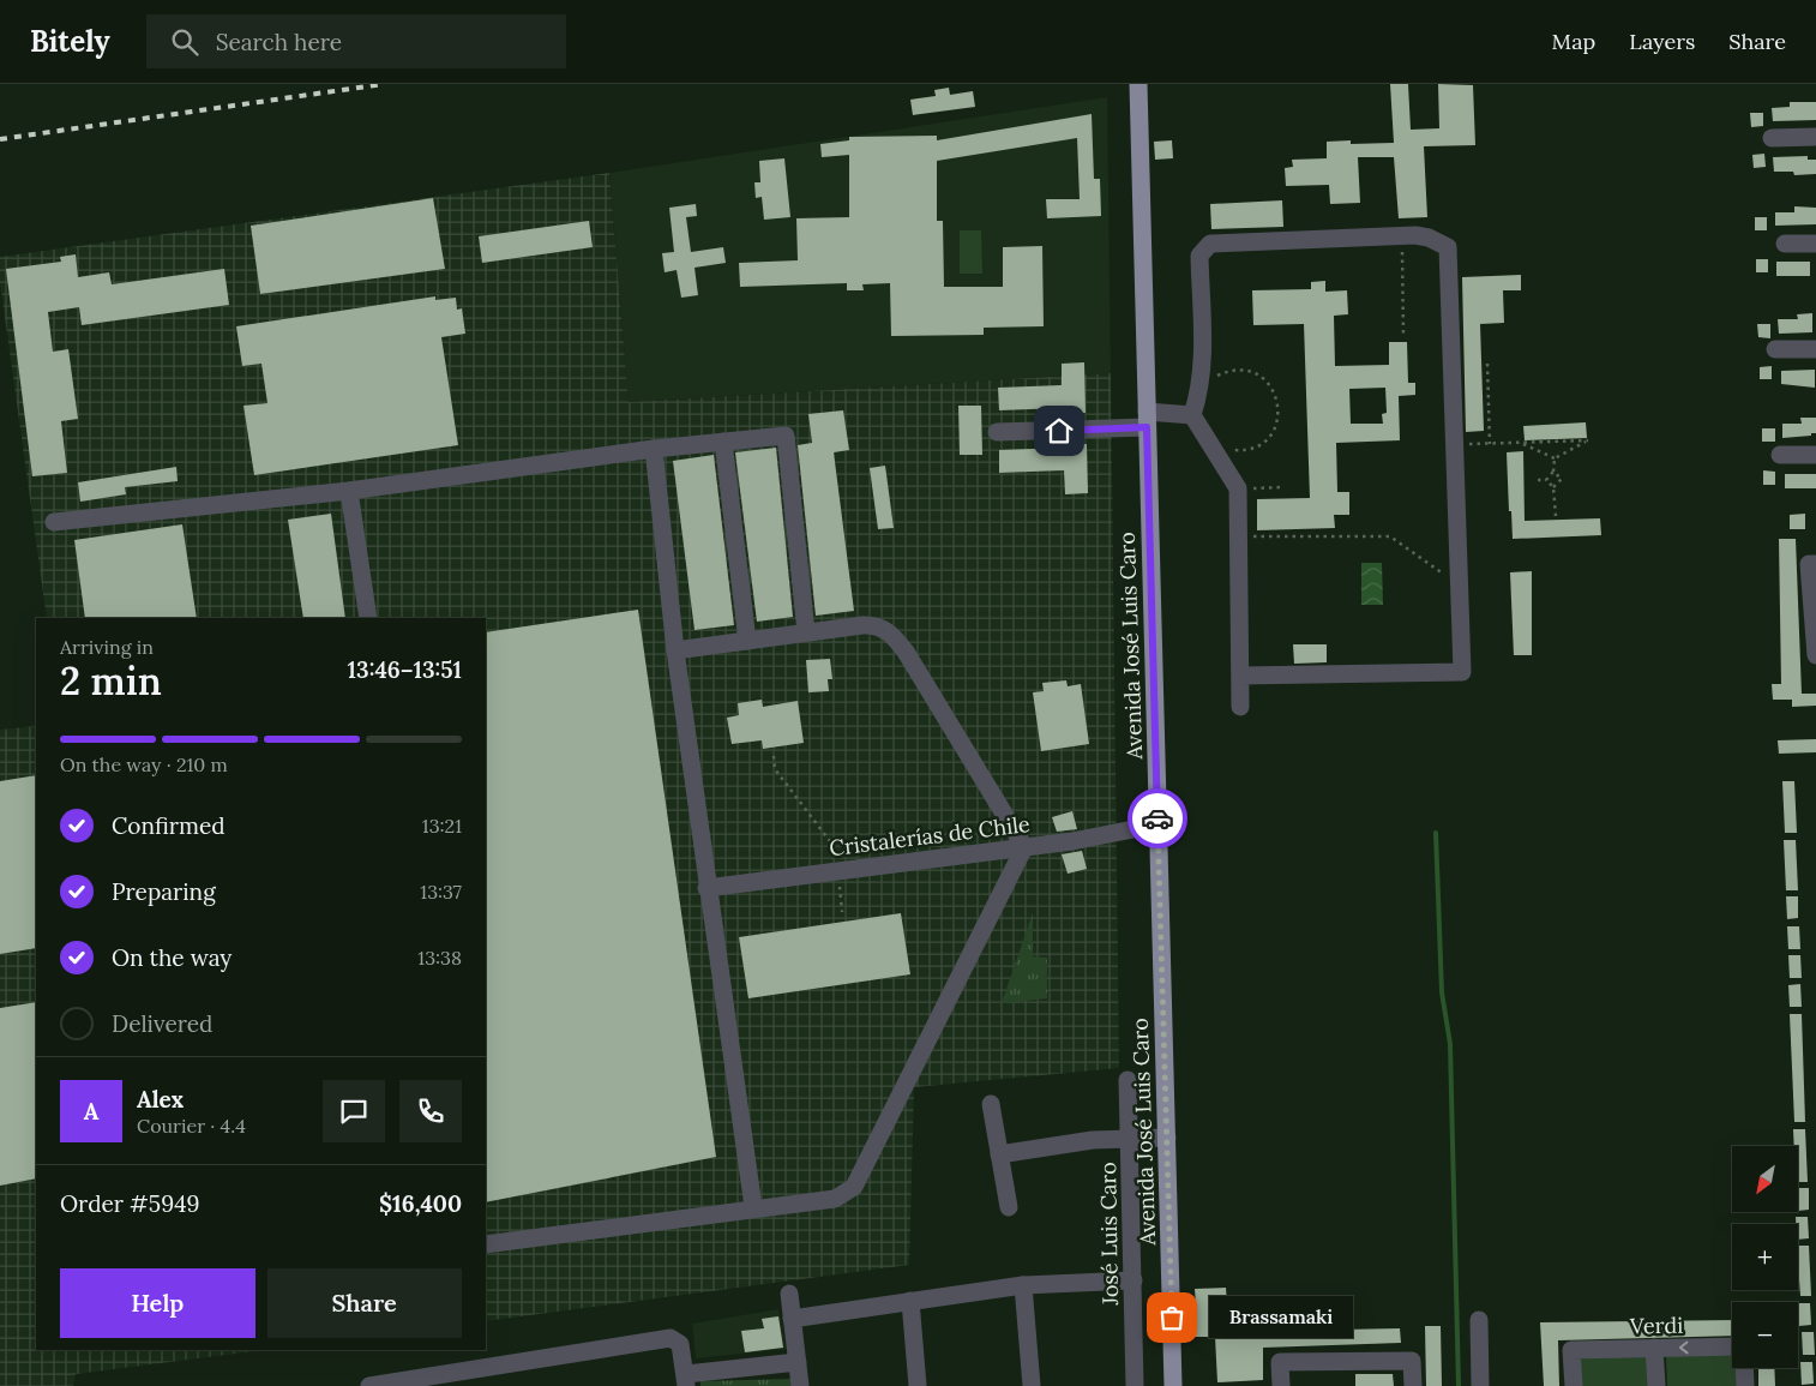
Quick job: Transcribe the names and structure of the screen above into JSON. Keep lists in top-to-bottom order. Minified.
{"streets":{"main road":["Avenida José Luis Caro"],"street":["Cristalerías de Chile","José Luis Caro","Verdi"]},"crossings":[["Avenida José Luis Caro","Cristalerías de Chile"]],"one_way":["Verdi"],"places":["Brassamaki"],"north":"bottom left","page":{"header":"Bitely","search":"Search here","nav":["Map","Layers","Share"],"heading":["2 min","Arriving in","13:46–13:51"],"panel":["Alex","Courier · 4.4","Order #5949","$16,400"],"bar":"On the way · 210 m","list":[["Confirmed","13:21"],["Preparing","13:37"],["On the way","13:38"],"Delivered"],"round":"A","map_buttons":["+","−"],"buttons":["Help","Share"],"bubble":"Brassamaki"}}
